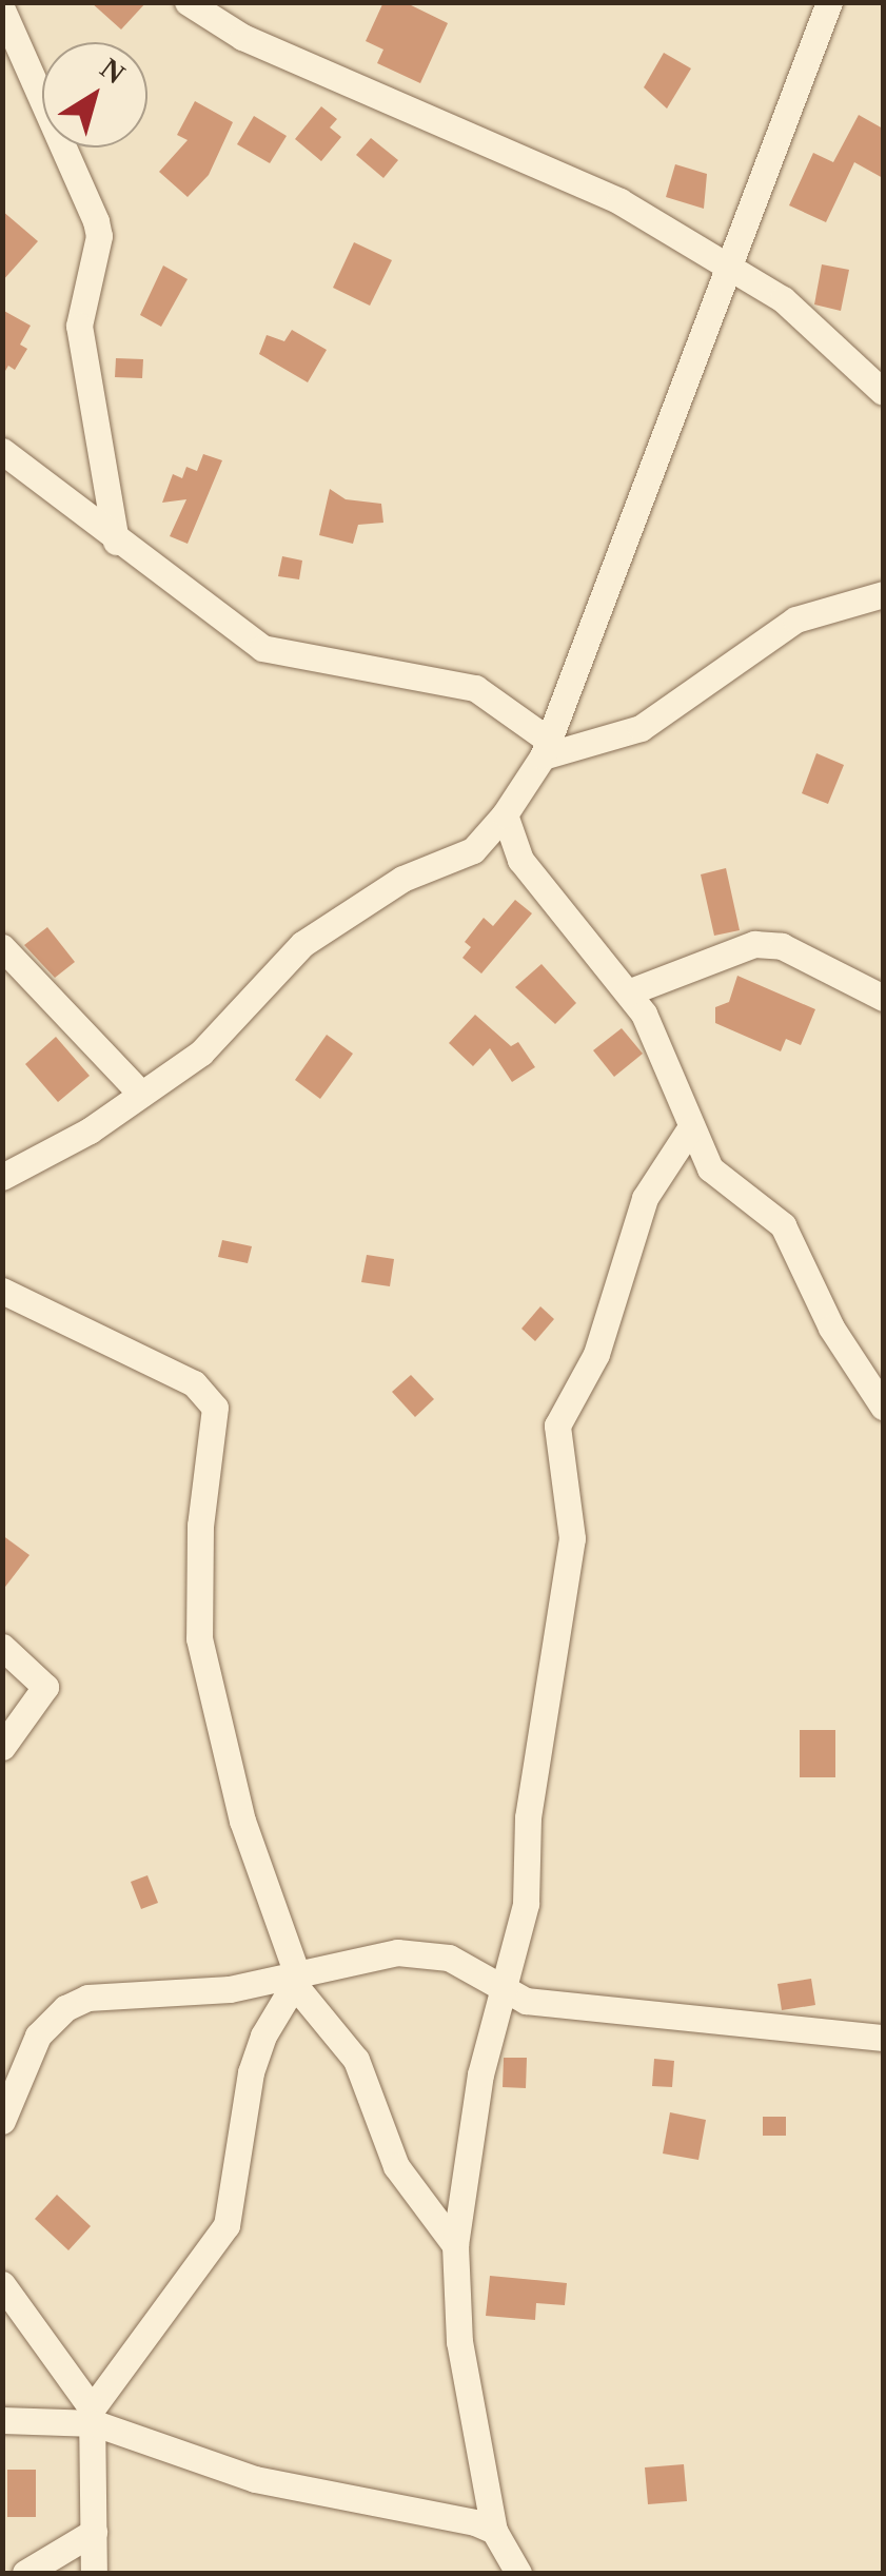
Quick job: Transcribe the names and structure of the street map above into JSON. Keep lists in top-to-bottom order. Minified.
{"north":"top right"}
